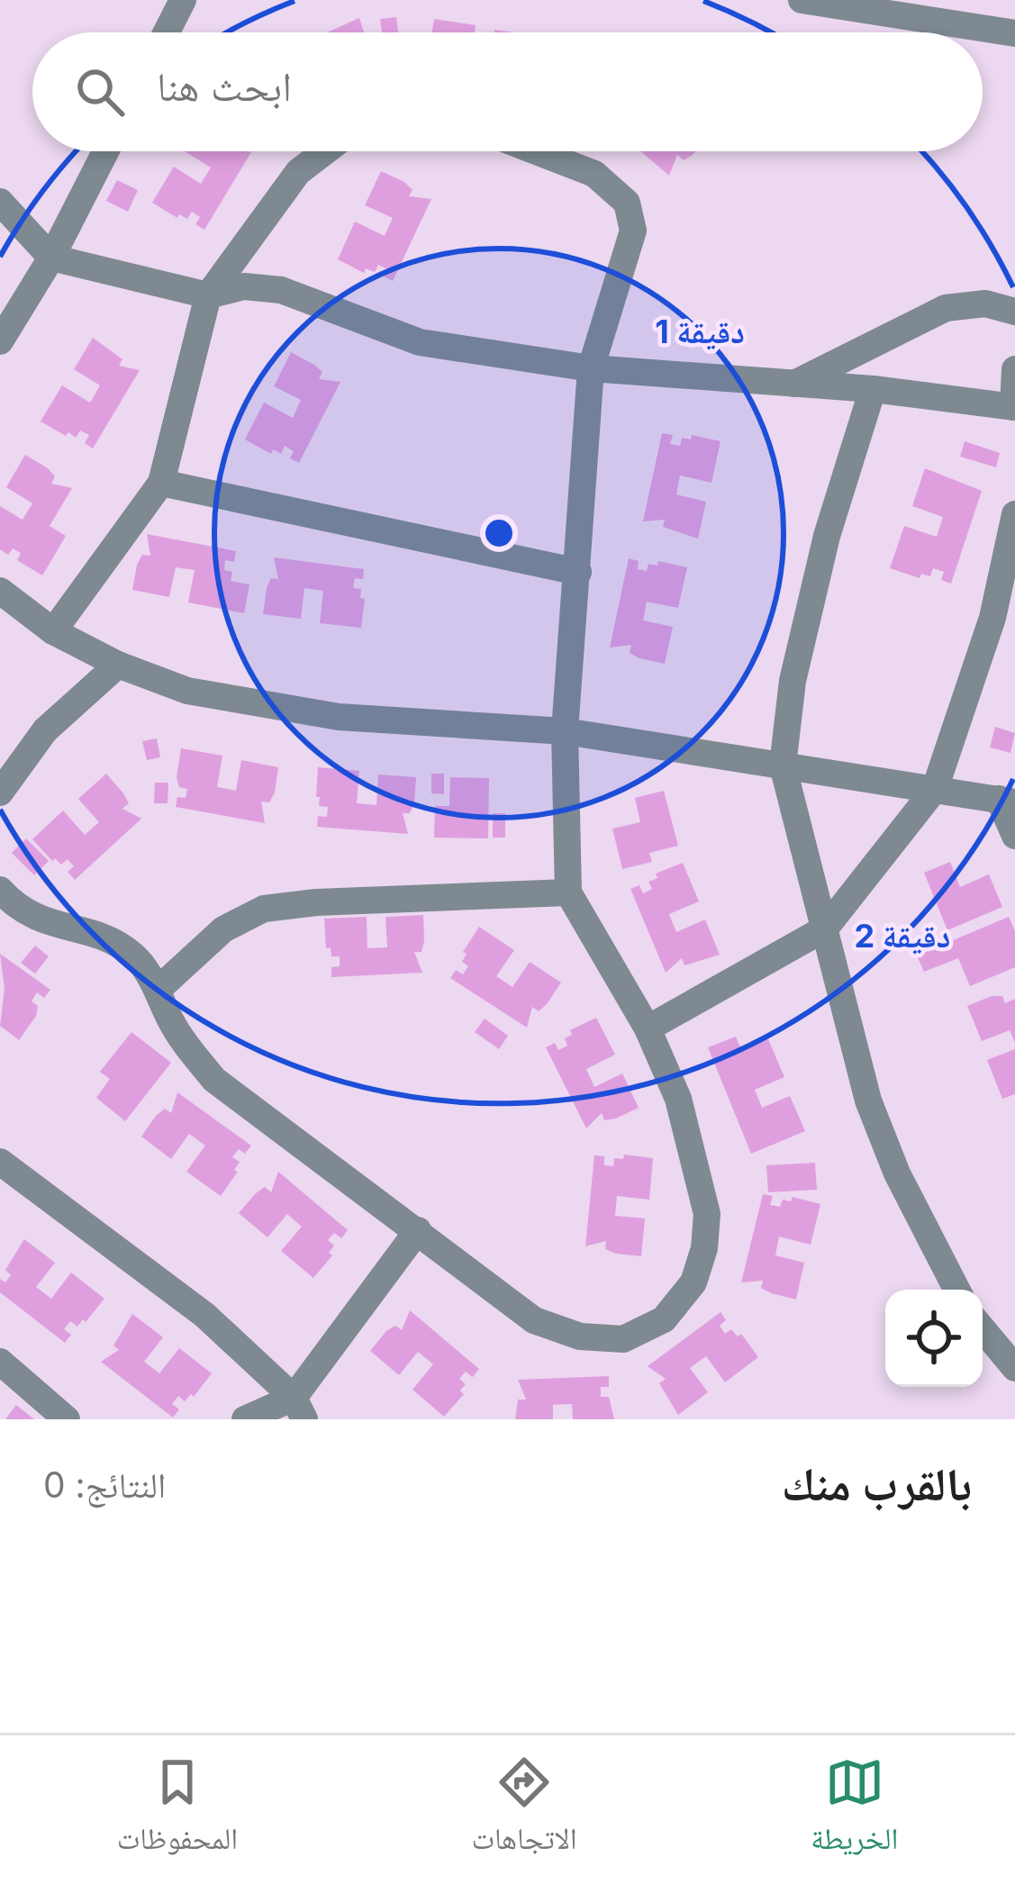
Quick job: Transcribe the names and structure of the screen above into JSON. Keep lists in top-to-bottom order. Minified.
{"page":{"search":"ابحث هنا","heading":["بالقرب منك","النتائج: 0"],"nav":["الخريطة","الاتجاهات","المحفوظات"]},"rings":["1 دقيقة","2 دقيقة"]}
